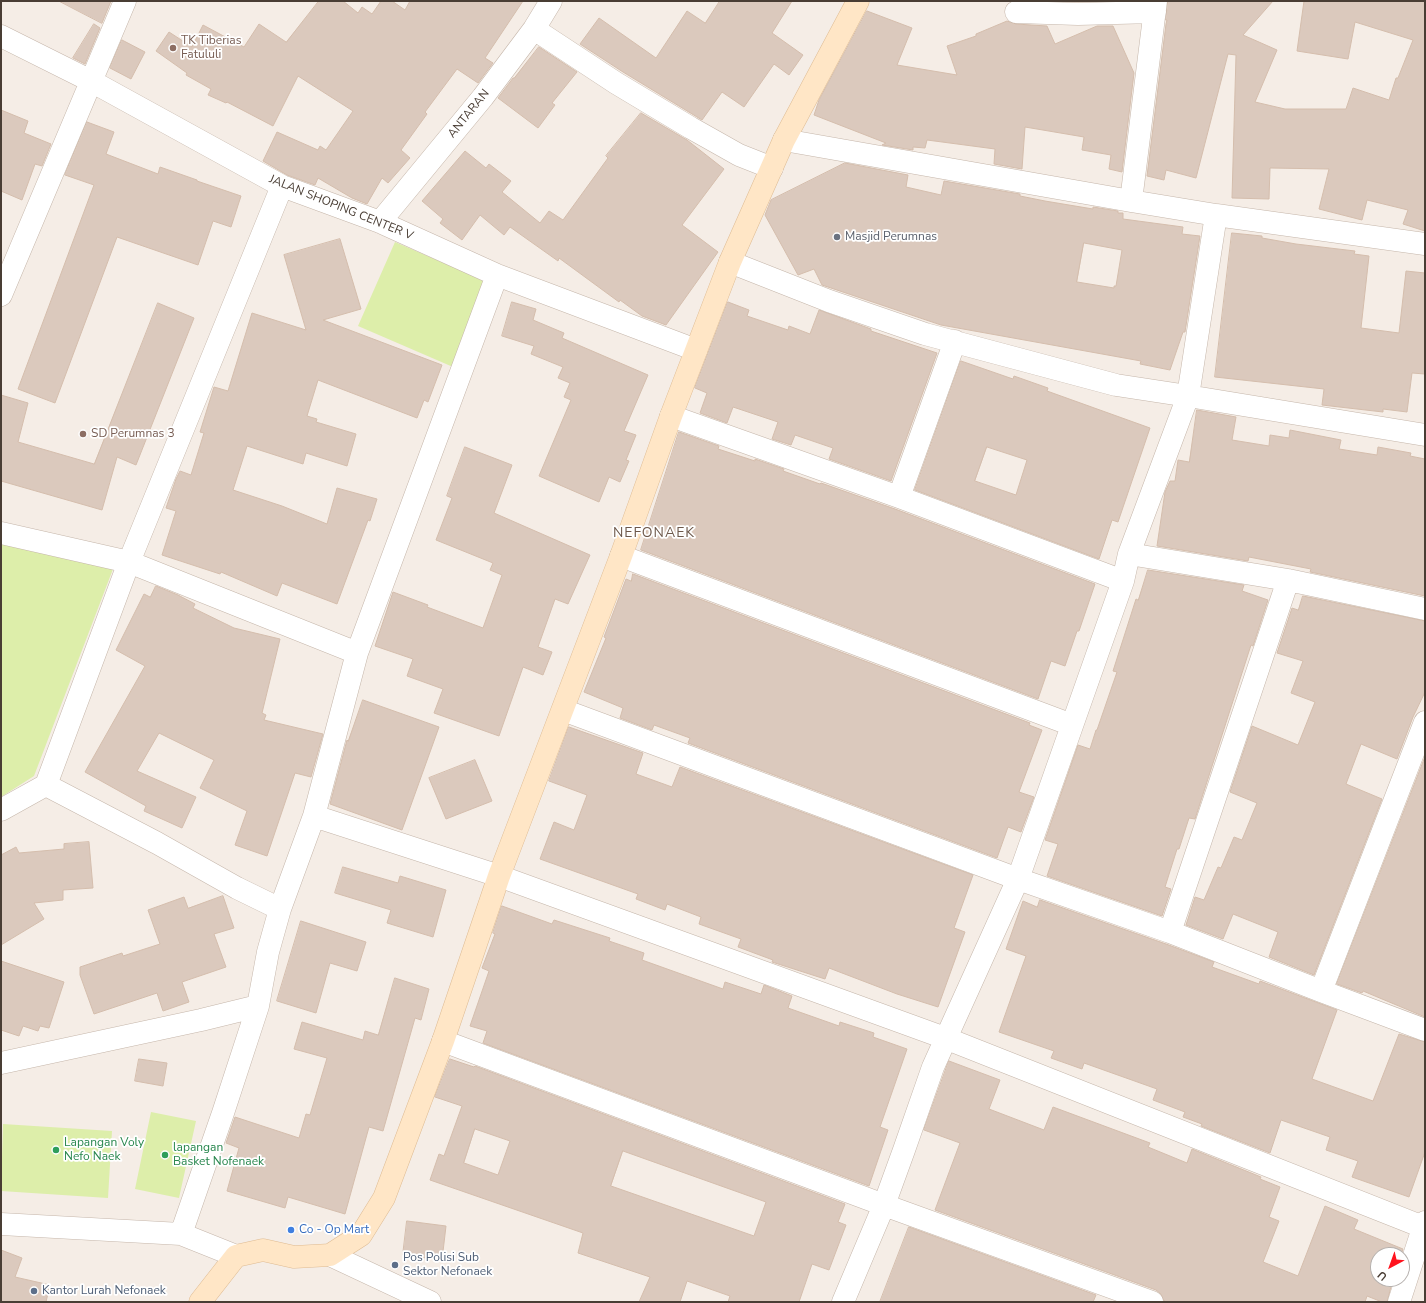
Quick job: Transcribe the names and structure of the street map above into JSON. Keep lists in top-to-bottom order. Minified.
{"streets":{"street":["ANTARAN","JALAN SHOPING CENTER V"]},"crossings":[["ANTARAN","JALAN SHOPING CENTER V"]],"districts":["NEFONAEK"],"places":["TK Tiberias Fatululi","Masjid Perumnas","SD Perumnas 3","Lapangan Voly Nefo Naek","lapangan Basket Nofenaek","Co - Op Mart","Pos Polisi Sub Sektor Nefonaek","Kantor Lurah Nefonaek"],"north":"bottom left"}
